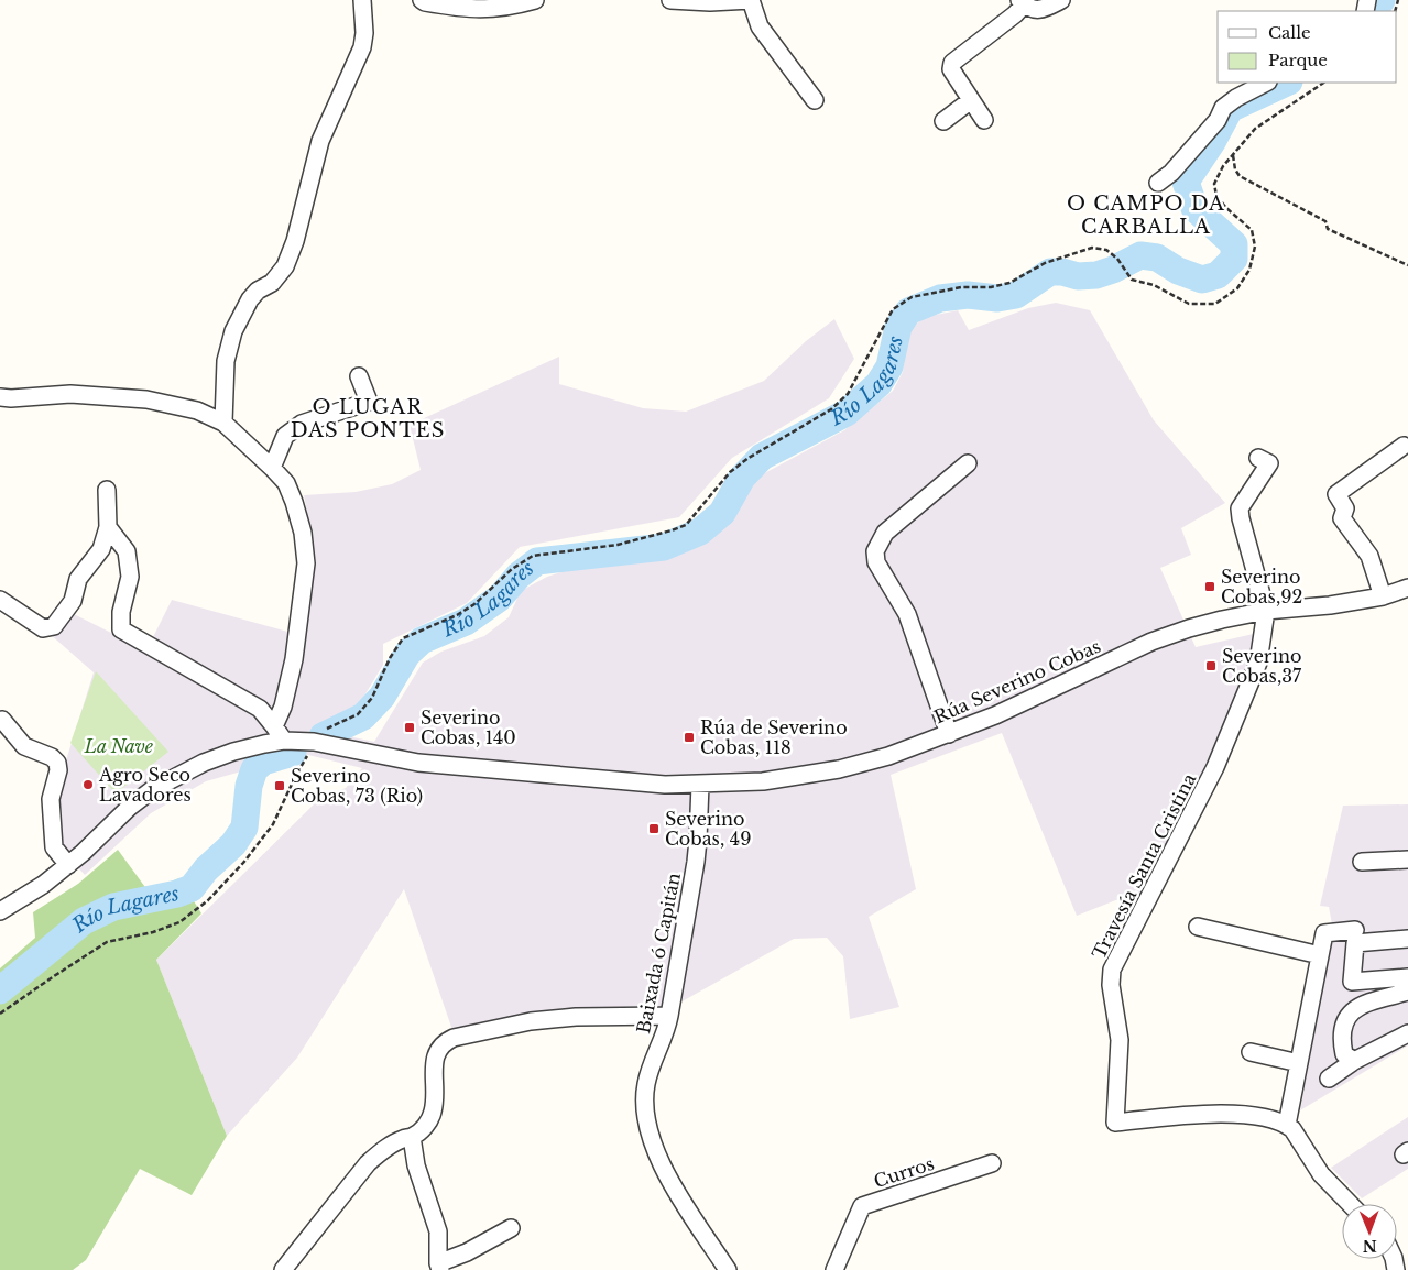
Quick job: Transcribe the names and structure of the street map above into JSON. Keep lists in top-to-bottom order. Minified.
{"streets":{"street":["Rúa Severino Cobas","Travesía Santa Cristina","Baixada ó Capitán","Curros"]},"crossings":[["Rúa Severino Cobas","Travesía Santa Cristina"],["Rúa Severino Cobas","Baixada ó Capitán"]],"districts":["O CAMPO DA CARBALLA","O LUGAR DAS PONTES"],"water":["Río Lagares"],"parks":["La Nave"],"places":{"transit":["Severino Cobas,92","Severino Cobas,37","Severino Cobas, 140","Rúa de Severino Cobas, 118","Severino Cobas, 73 (Rio)","Severino Cobas, 49"],"other":["Agro Seco Lavadores"]},"legend":["Calle","Parque"],"north":"bottom"}
